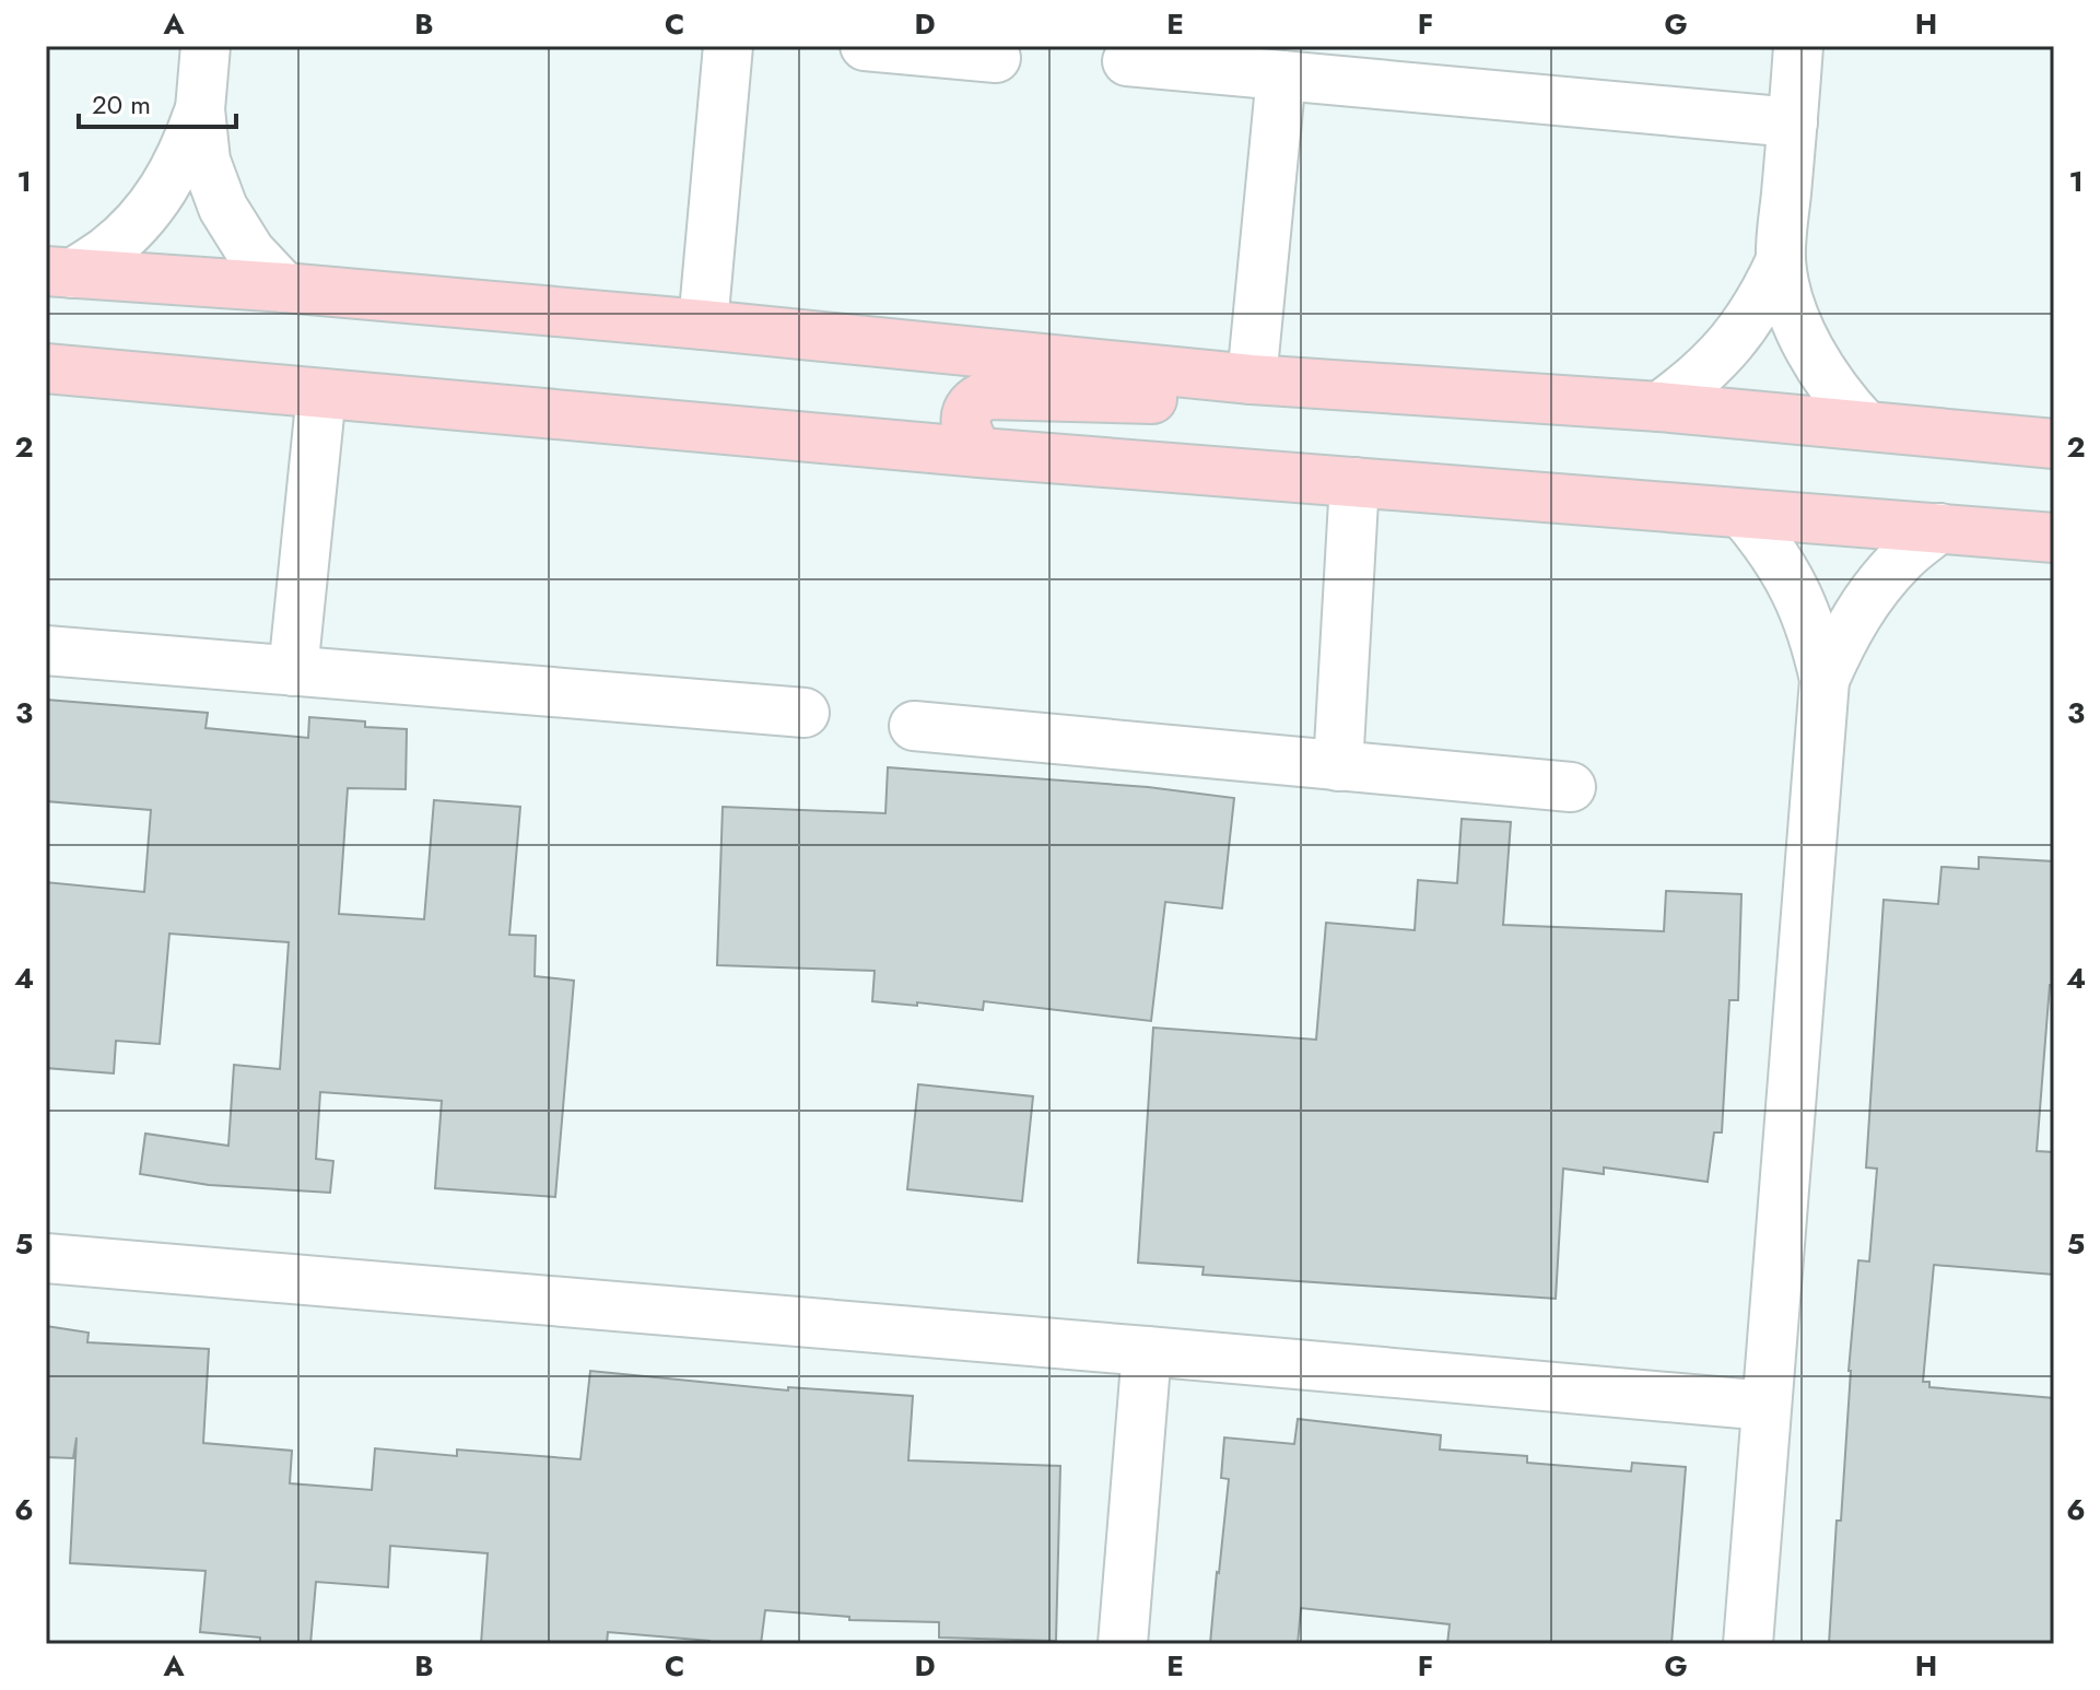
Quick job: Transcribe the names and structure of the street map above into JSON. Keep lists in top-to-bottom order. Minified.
{"scale_bar":"20 m","grid":{"columns":["A","B","C","D","E","F","G","H"],"rows":["1","2","3","4","5","6"]}}
